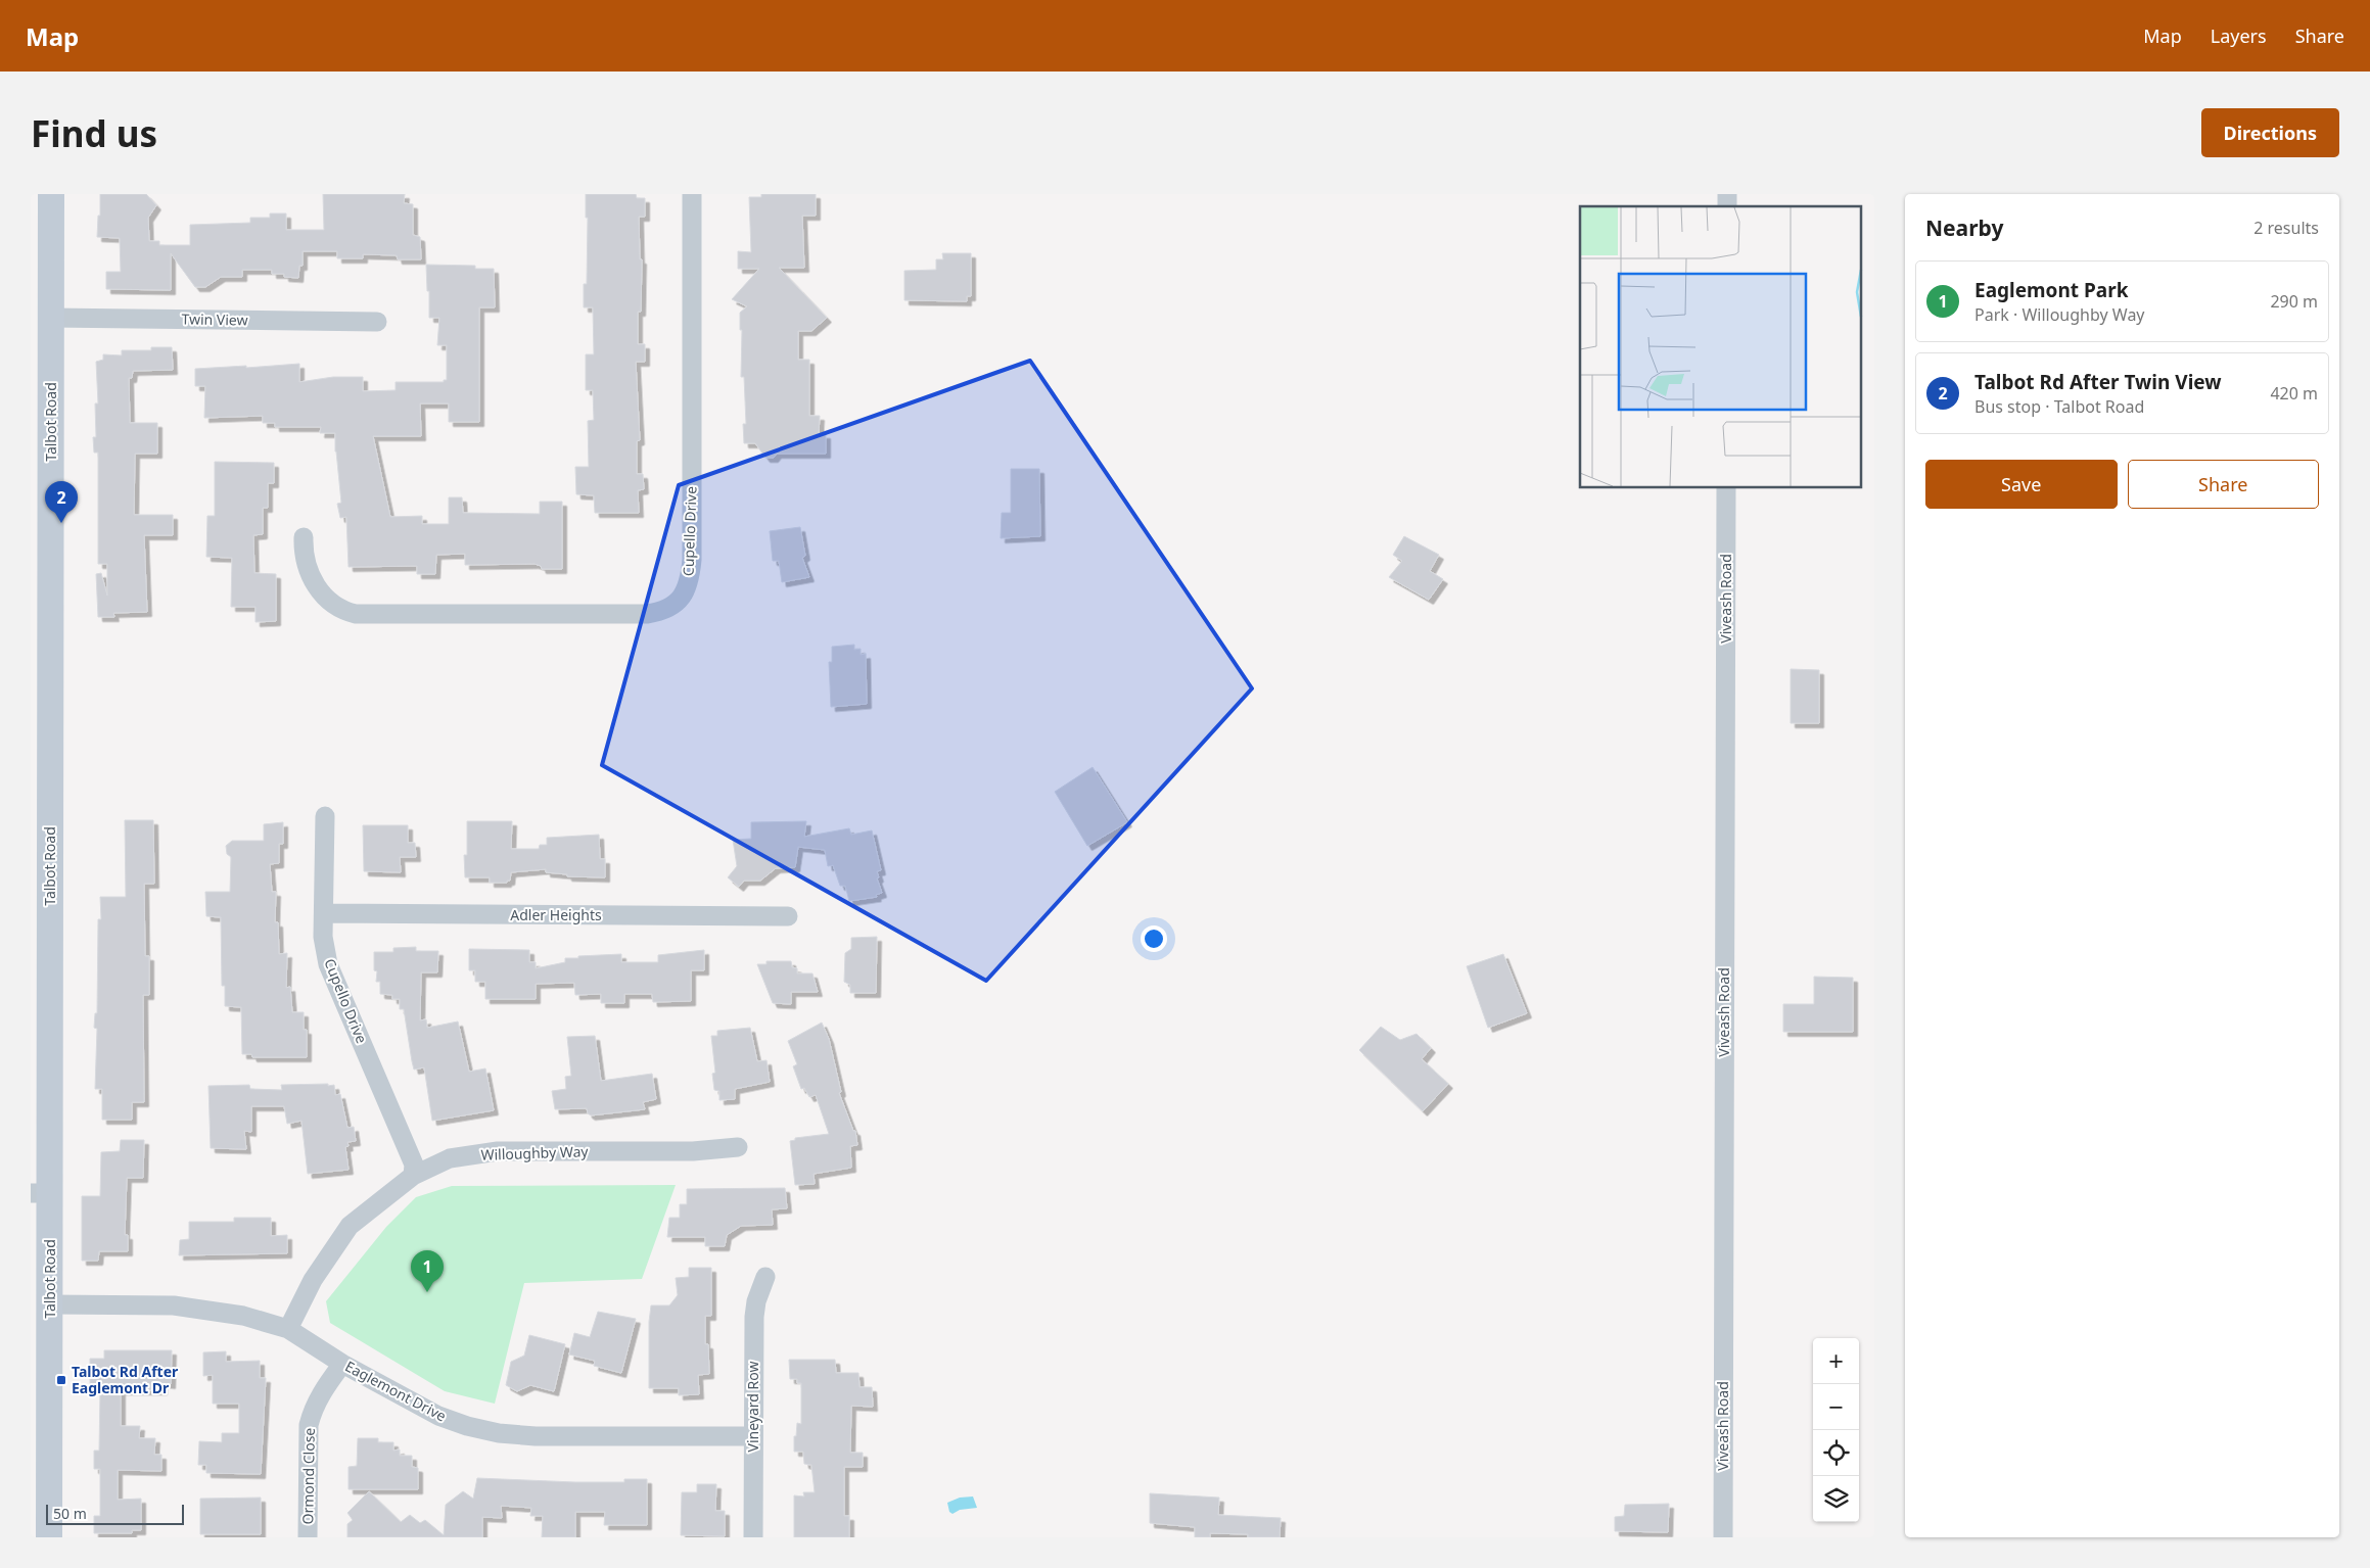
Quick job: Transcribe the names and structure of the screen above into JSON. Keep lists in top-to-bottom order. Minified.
{"streets":{"main road":["Talbot Road"],"street":["Twin View","Cupello Drive","Viveash Road","Adler Heights","Willoughby Way","Eaglemont Drive","Vineyard Row","Ormond Close"]},"crossings":[["Twin View","Talbot Road"],["Talbot Road","Eaglemont Drive"],["Cupello Drive","Adler Heights"],["Cupello Drive","Willoughby Way"],["Willoughby Way","Eaglemont Drive"],["Eaglemont Drive","Vineyard Row"],["Eaglemont Drive","Ormond Close"]],"places":{"transit":["Talbot Rd After Eaglemont Dr"]},"scale_bar":"50 m","page":{"header":"Map","nav":["Map","Layers","Share"],"buttons":["Directions",["Save","Share"]],"title":"Find us","heading":["Nearby","2 results"],"list":[{"mark":"1","name":"Eaglemont Park","note":"Park · Willoughby Way","value":"290 m"},{"mark":"2","name":"Talbot Rd After Twin View","note":"Bus stop · Talbot Road","value":"420 m"}],"pins":["2","1"],"map_buttons":["+","−"],"scale":"50 m"}}
